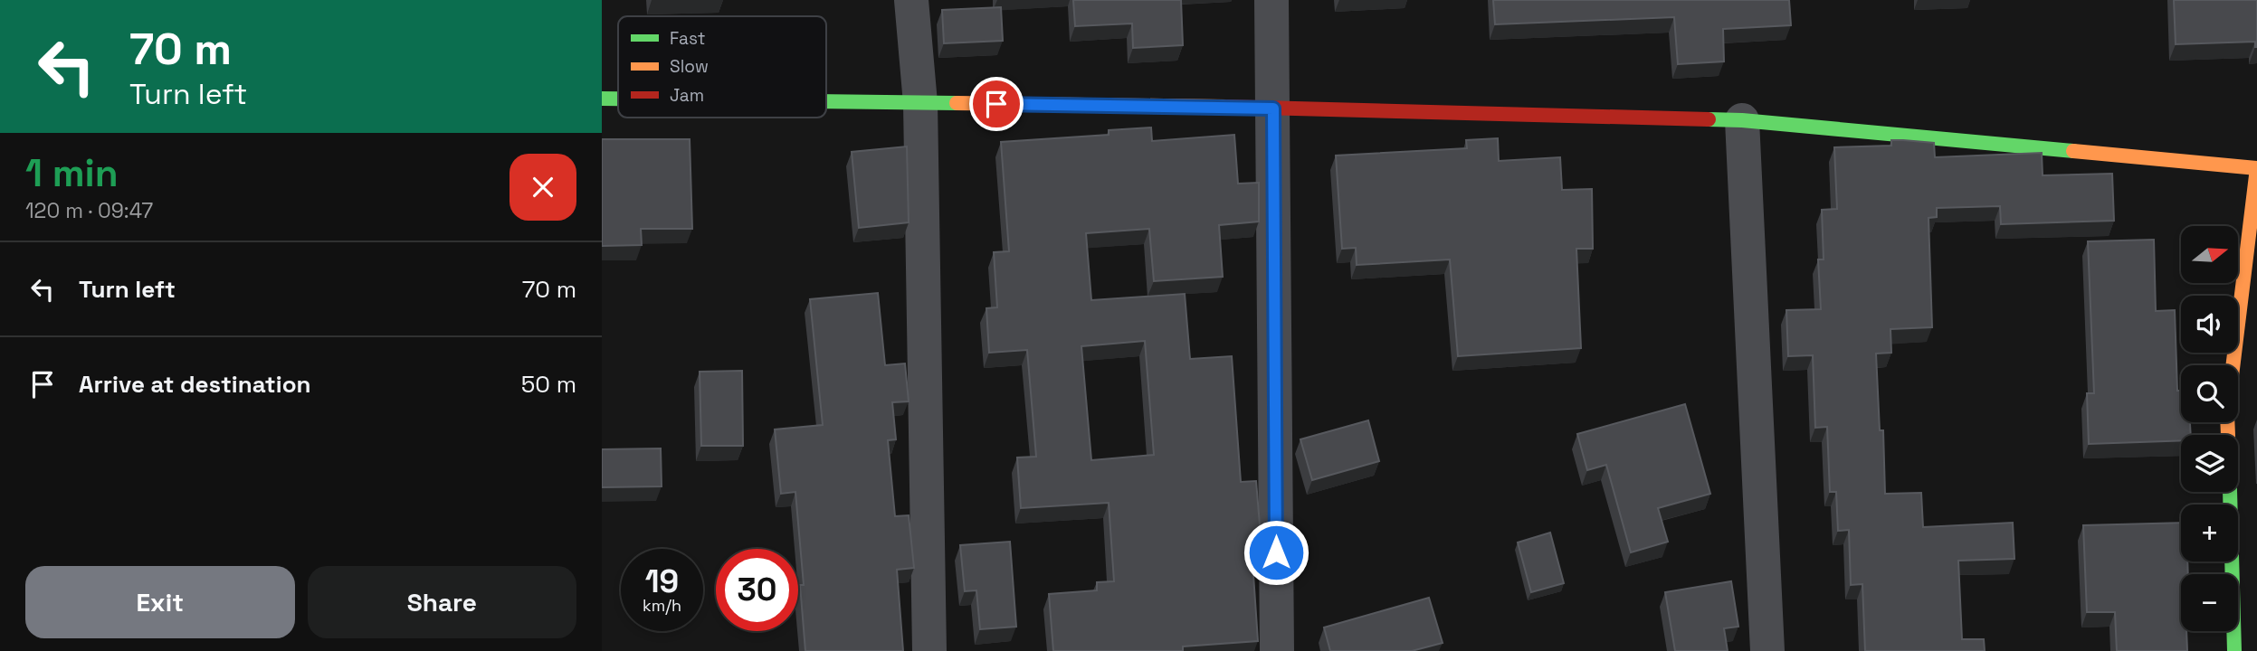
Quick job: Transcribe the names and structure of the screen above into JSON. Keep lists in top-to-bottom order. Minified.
{"legend":["Fast","Slow","Jam"],"north":"right","page":{"turn":["70 m","Turn left"],"heading":["1 min","120 m · 09:47"],"map_buttons":["+","−"],"list":[{"name":"Turn left","value":"70 m"},{"name":"Arrive at destination","value":"50 m"}],"speed":"19 km/h","limit":"30","buttons":["Exit","Share"]}}
